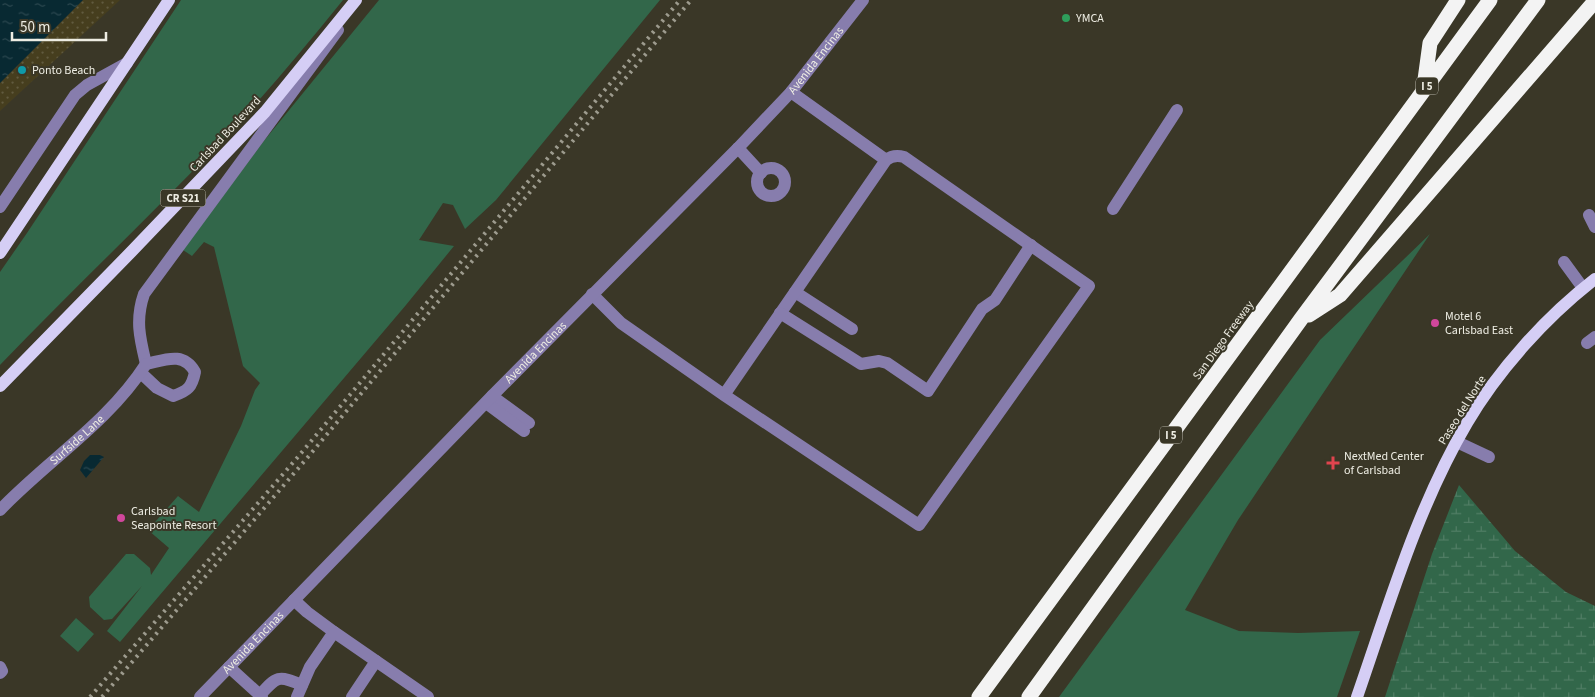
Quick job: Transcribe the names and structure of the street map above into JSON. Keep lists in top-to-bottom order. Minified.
{"streets":{"highway":["I 5","San Diego Freeway"],"main road":["Carlsbad Boulevard","CR S21","Paseo del Norte"],"street":["Avenida Encinas","Surfside Lane"]},"places":{"other":["YMCA","Ponto Beach","Motel 6 Carlsbad East","Carlsbad Seapointe Resort"],"health":["NextMed Center of Carlsbad"]},"scale_bar":"50 m"}
